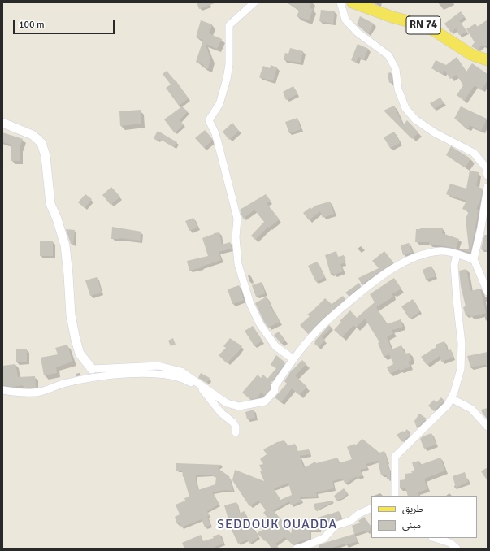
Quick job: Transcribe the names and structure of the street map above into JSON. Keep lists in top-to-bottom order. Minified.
{"streets":{"main road":["RN 74"]},"districts":["SEDDOUK OUADDA"],"legend":["طريق","مبنى"],"scale_bar":"100 m"}
